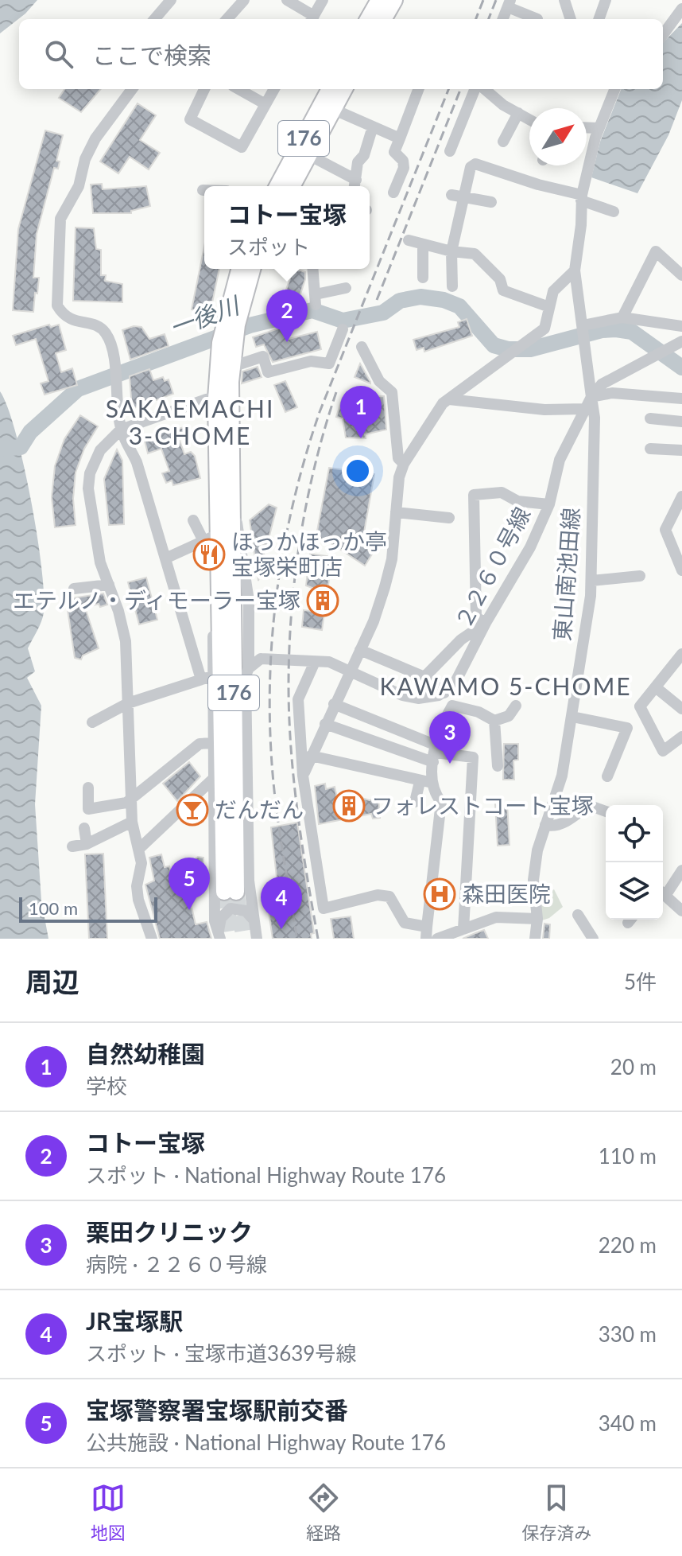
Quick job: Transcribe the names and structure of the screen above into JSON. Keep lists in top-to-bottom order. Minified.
{"streets":{"highway":["176"],"street":["２２６０号線","東山南池田線"]},"crossings":[["２２６０号線","東山南池田線"]],"districts":["SAKAEMACHI 3-CHOME","KAWAMO 5-CHOME"],"water":["一後川"],"places":{"restaurant":["ほっかほっか亭 宝塚栄町店"],"building":["エテルノ・ディモーラー宝塚","フォレストコート宝塚"],"bar":["だんだん"],"hospital":["森田医院"]},"scale_bar":"100 m","north":"top right","page":{"search":"ここで検索","popup":["コトー宝塚","スポット"],"pins":["2","1","3","5","4"],"scale":"100 m","heading":["周辺","5件"],"list":[{"mark":"1","name":"自然幼稚園","note":"学校","value":"20 m"},{"mark":"2","name":"コトー宝塚","note":"スポット · National Highway Route 176","value":"110 m"},{"mark":"3","name":"栗田クリニック","note":"病院 · ２２６０号線","value":"220 m"},{"mark":"4","name":"JR宝塚駅","note":"スポット · 宝塚市道3639号線","value":"330 m"},{"mark":"5","name":"宝塚警察署宝塚駅前交番","note":"公共施設 · National Highway Route 176","value":"340 m"}],"nav":["地図","経路","保存済み"]}}
